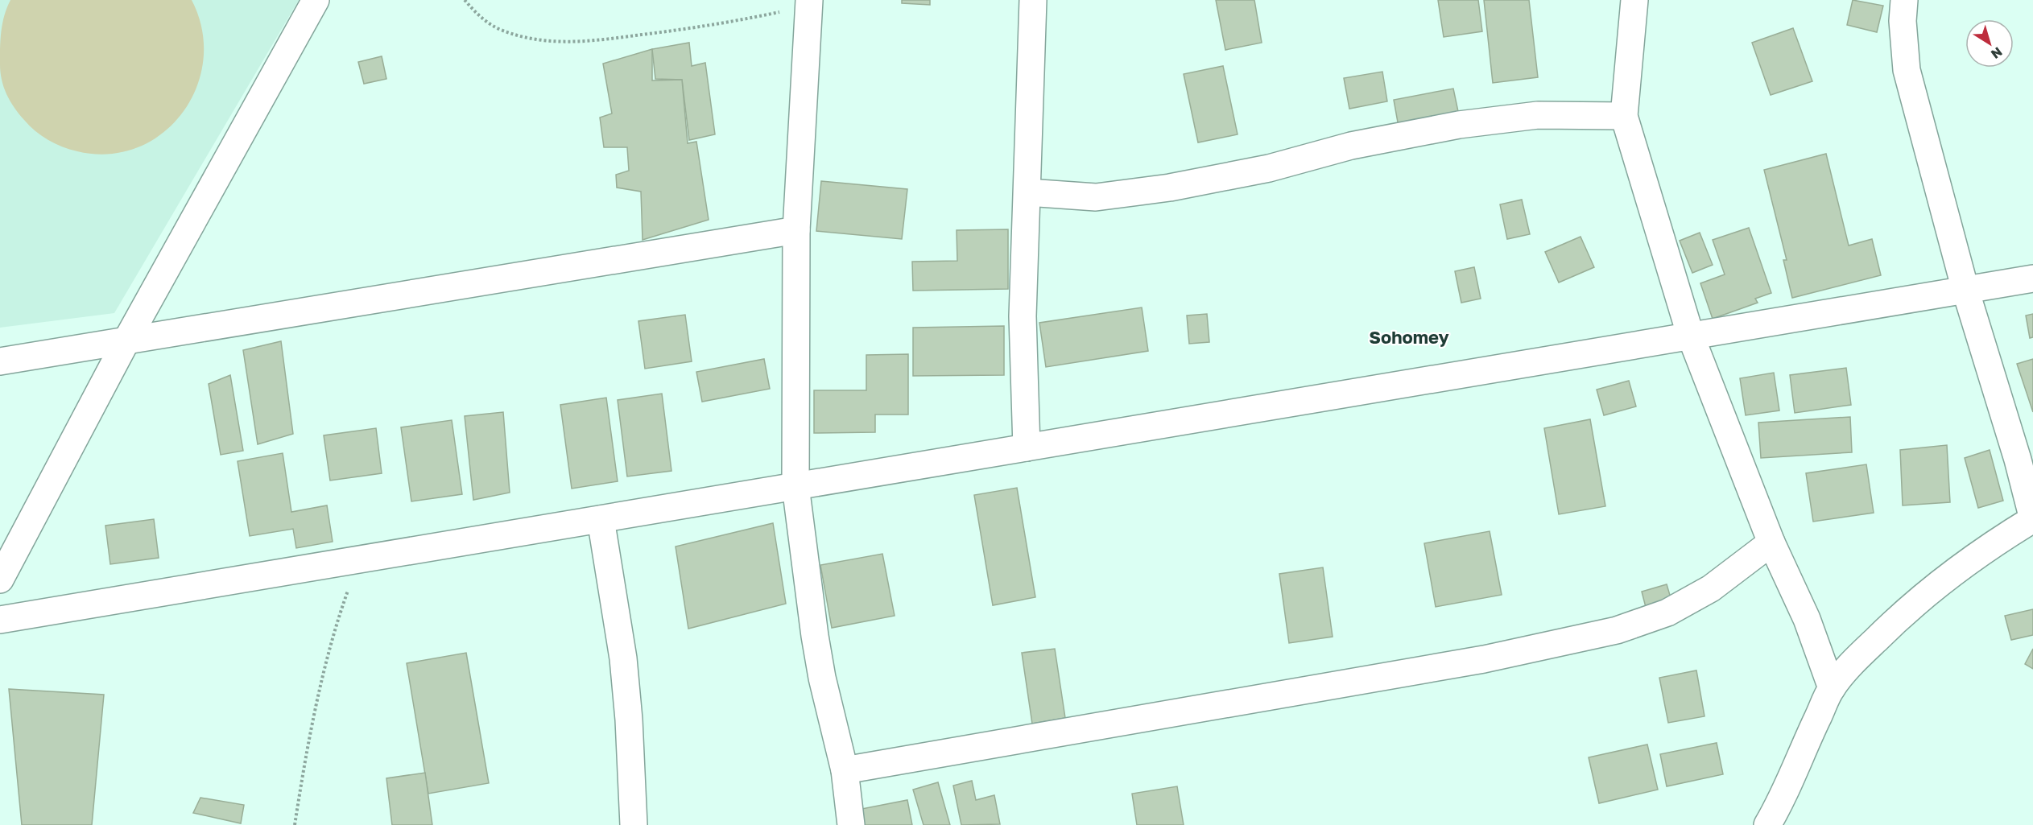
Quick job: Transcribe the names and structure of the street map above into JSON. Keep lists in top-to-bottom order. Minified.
{"districts":["Sohomey"],"north":"bottom right"}
